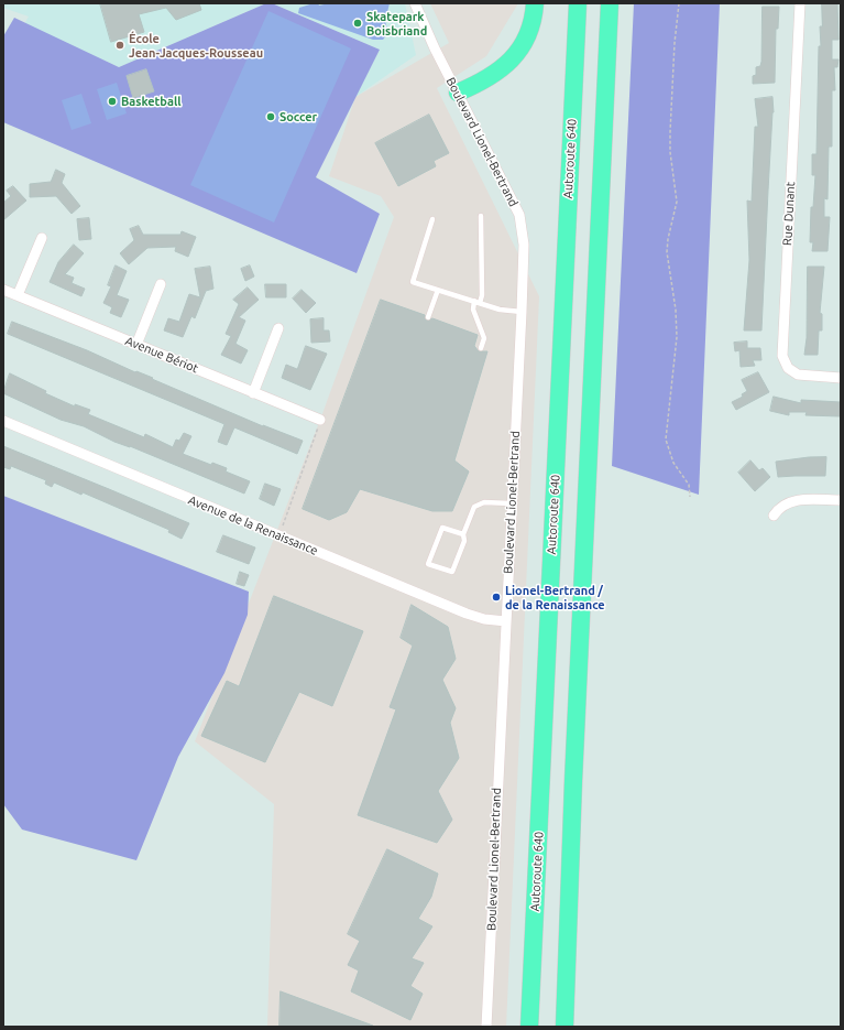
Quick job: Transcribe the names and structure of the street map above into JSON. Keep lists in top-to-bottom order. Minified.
{"streets":{"highway":["Autoroute 640"],"street":["Boulevard Lionel-Bertrand","Rue Dunant","Avenue Bériot","Avenue de la Renaissance"]},"crossings":[["Boulevard Lionel-Bertrand","Avenue de la Renaissance"]],"places":["Skatepark Boisbriand","École Jean-Jacques-Rousseau","Basketball","Soccer","Lionel-Bertrand / de la Renaissance"]}
